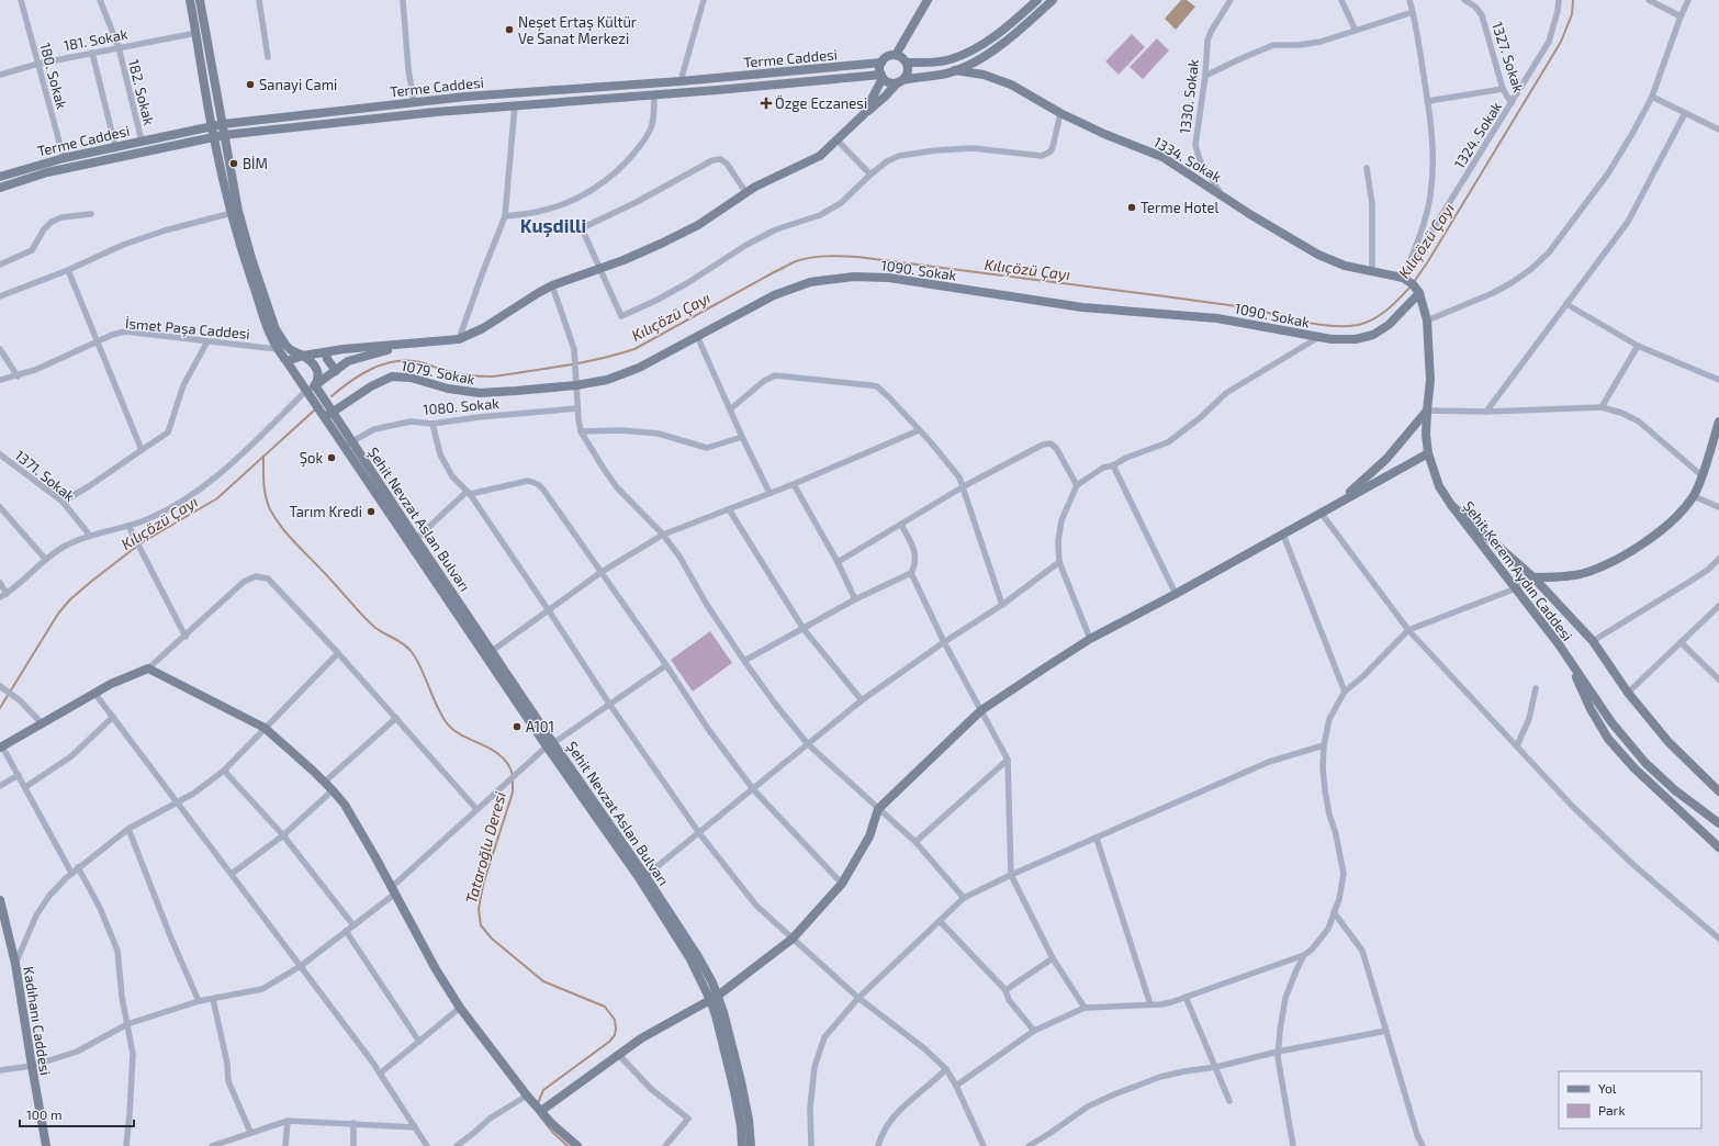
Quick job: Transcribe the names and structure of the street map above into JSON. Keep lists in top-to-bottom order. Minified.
{"streets":{"street":["181. Sokak","1327. Sokak","Terme Caddesi","180. Sokak","182. Sokak","1330. Sokak","1324. Sokak","1334. Sokak","1090. Sokak","İsmet Paşa Caddesi","1079. Sokak","1080. Sokak","1371. Sokak","Şehit Nevzat Aslan Bulvarı","Şehit Kerem Aydın Caddesi","Kadıhanı Caddesi"]},"crossings":[["181. Sokak","180. Sokak"],["181. Sokak","182. Sokak"],["1327. Sokak","1324. Sokak"],["Terme Caddesi","180. Sokak"],["Terme Caddesi","182. Sokak"],["1330. Sokak","1334. Sokak"],["1324. Sokak","1334. Sokak"],["1090. Sokak","1079. Sokak"],["1079. Sokak","Şehit Nevzat Aslan Bulvarı"],["1080. Sokak","Şehit Nevzat Aslan Bulvarı"]],"districts":["Kuşdilli"],"water":["Kılıçözü Çayı","Tataroğlu Deresi"],"places":{"other":["Neşet Ertaş Kültür Ve Sanat Merkezi","Sanayi Cami","BİM","Terme Hotel","Şok","Tarım Kredi","A101"],"health":["Özge Eczanesi"]},"legend":["Yol","Park"],"scale_bar":"100 m"}
